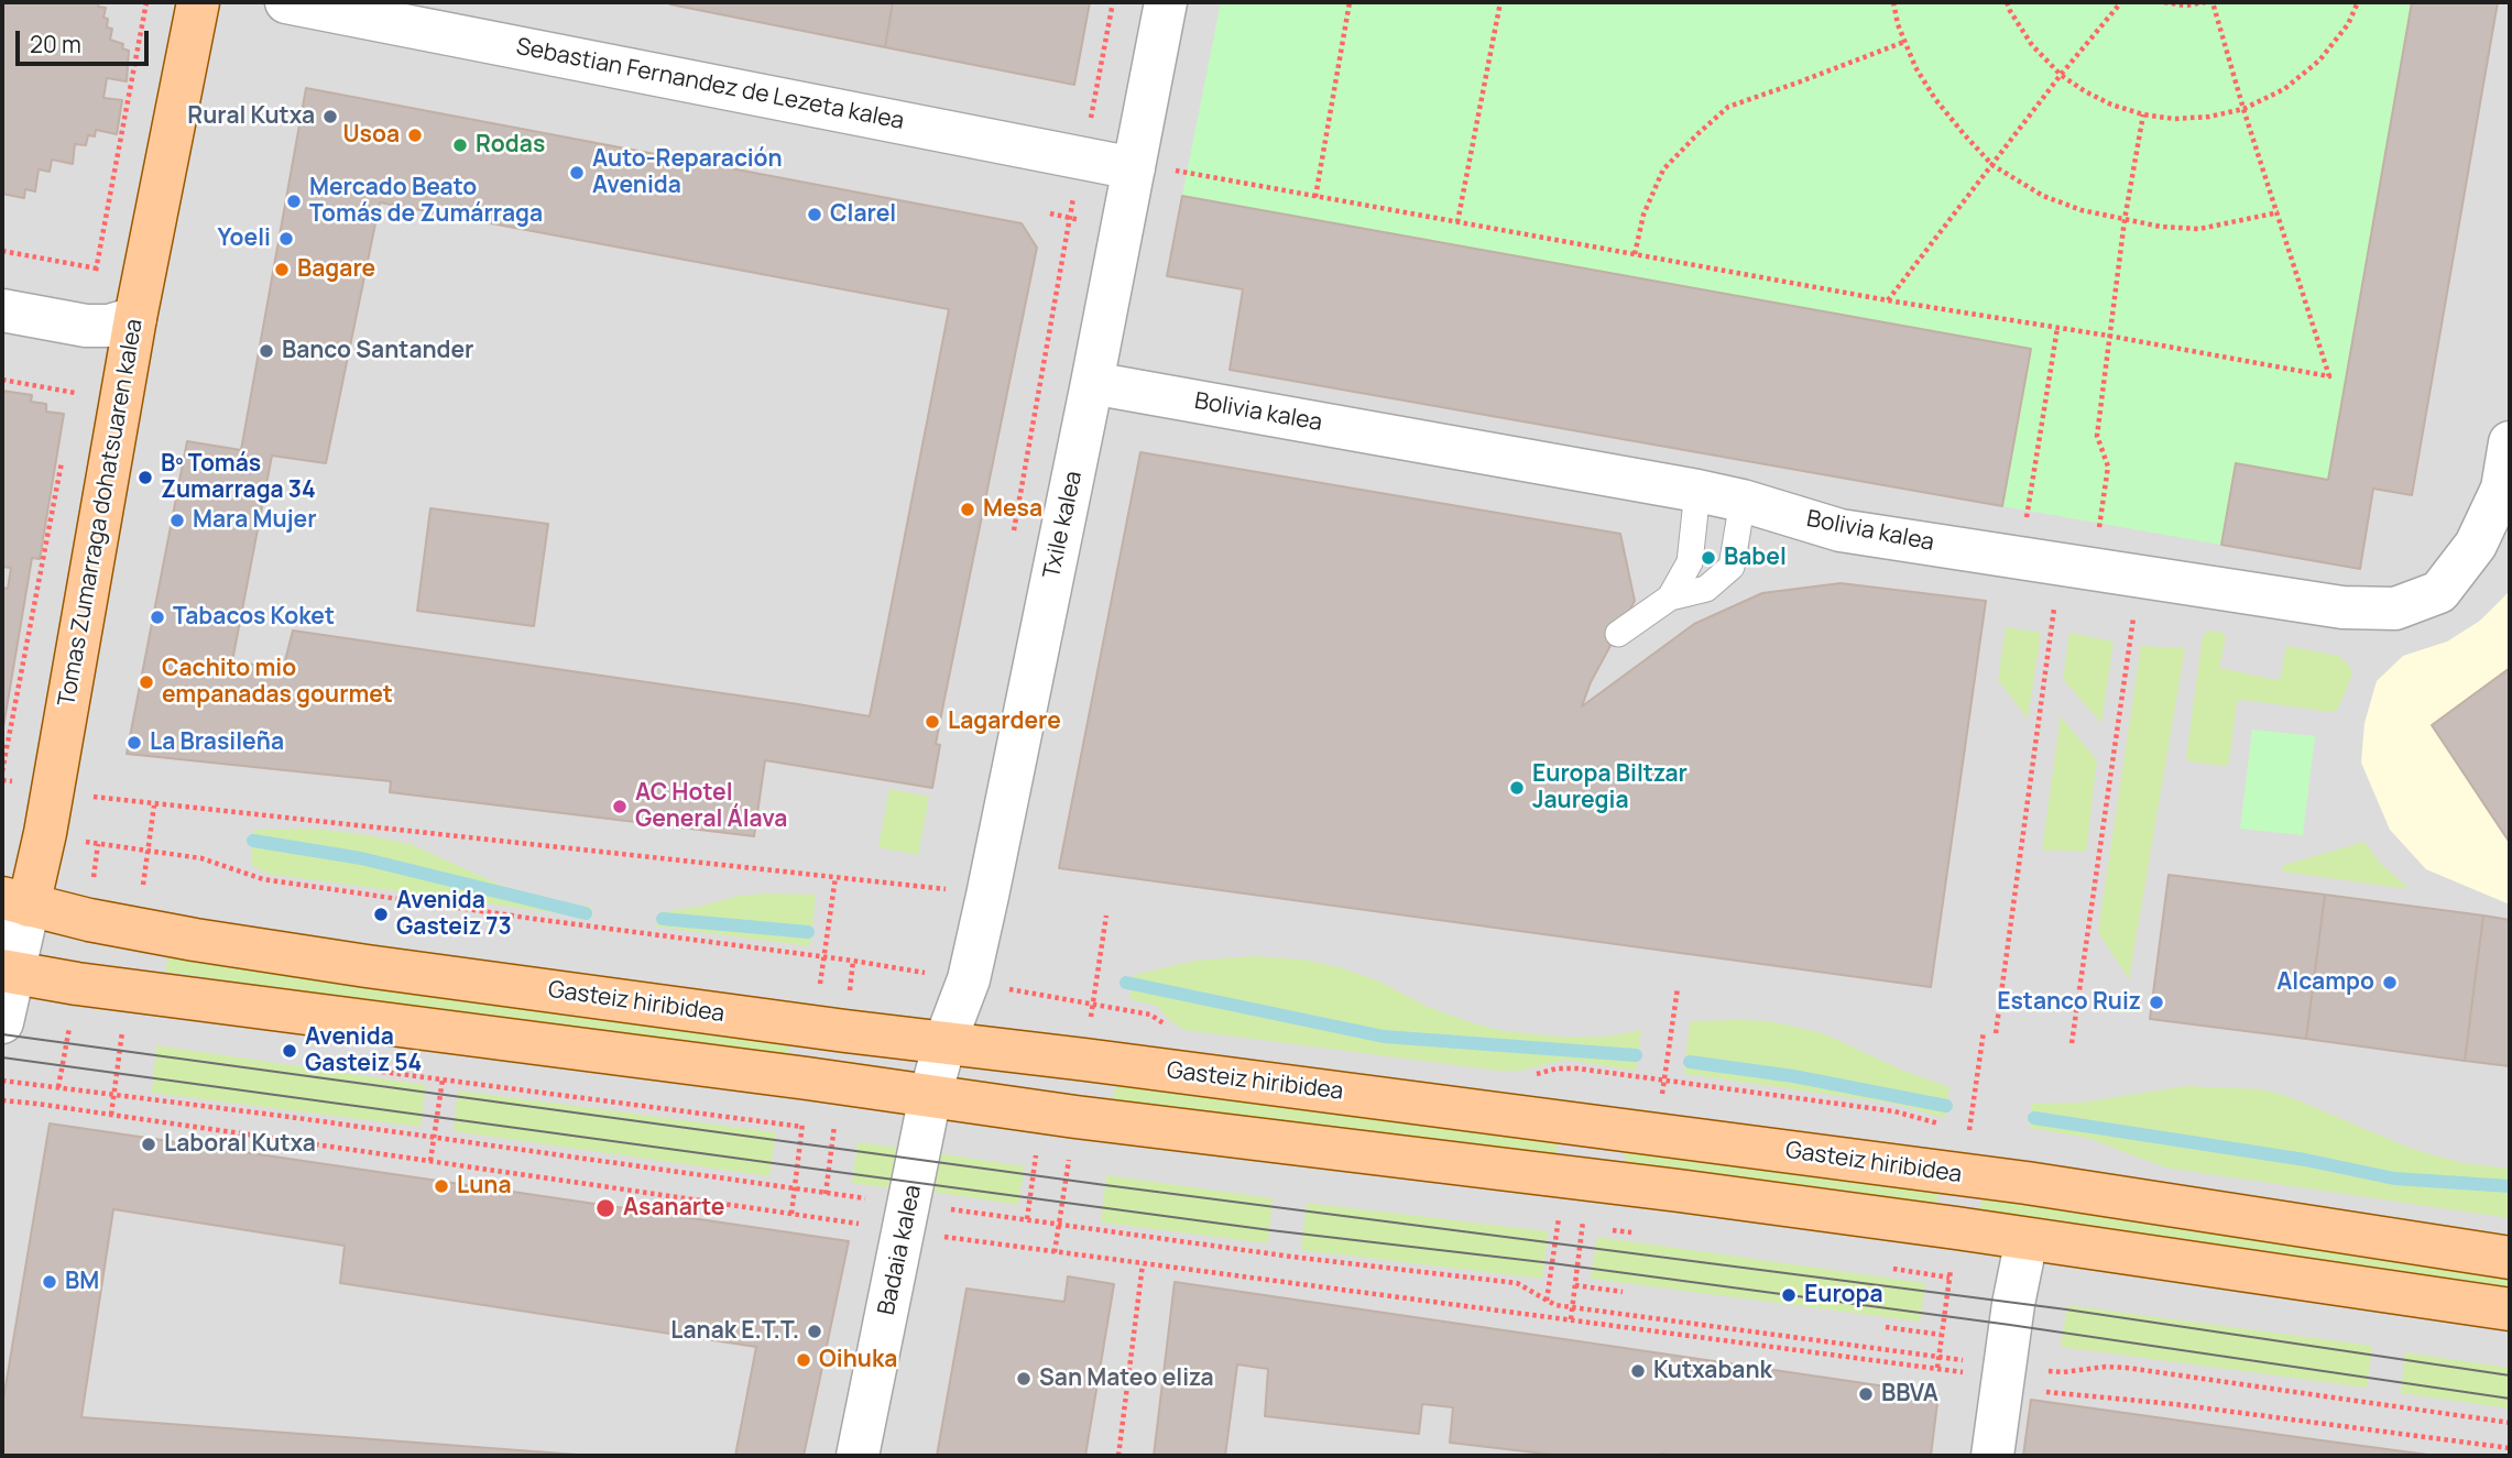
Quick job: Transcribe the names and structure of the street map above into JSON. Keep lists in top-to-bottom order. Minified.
{"streets":{"main road":["Tomas Zumarraga dohatsuaren kalea","Gasteiz hiribidea"],"street":["Sebastian Fernandez de Lezeta kalea","Bolivia kalea","Txile kalea","Badaia kalea"]},"crossings":[["Sebastian Fernandez de Lezeta kalea","Txile kalea"],["Bolivia kalea","Txile kalea"],["Tomas Zumarraga dohatsuaren kalea","Gasteiz hiribidea"],["Txile kalea","Gasteiz hiribidea"],["Txile kalea","Badaia kalea"],["Gasteiz hiribidea","Badaia kalea"]],"places":["Rural Kutxa","Usoa","Rodas","Auto-Reparación Avenida","Mercado Beato Tomás de Zumárraga","Clarel","Yoeli","Bagare","Banco Santander","Bº Tomás Zumarraga 34","Mesa","Mara Mujer","Babel","Tabacos Koket","Cachito mio empanadas gourmet","Lagardere","La Brasileña","Europa Biltzar Jauregia","AC Hotel General Álava","Avenida Gasteiz 73","Alcampo","Estanco Ruiz","Avenida Gasteiz 54","Laboral Kutxa","Luna","Asanarte","BM","Europa","Lanak E.T.T.","Oihuka","Kutxabank","San Mateo eliza","BBVA"],"scale_bar":"20 m"}
